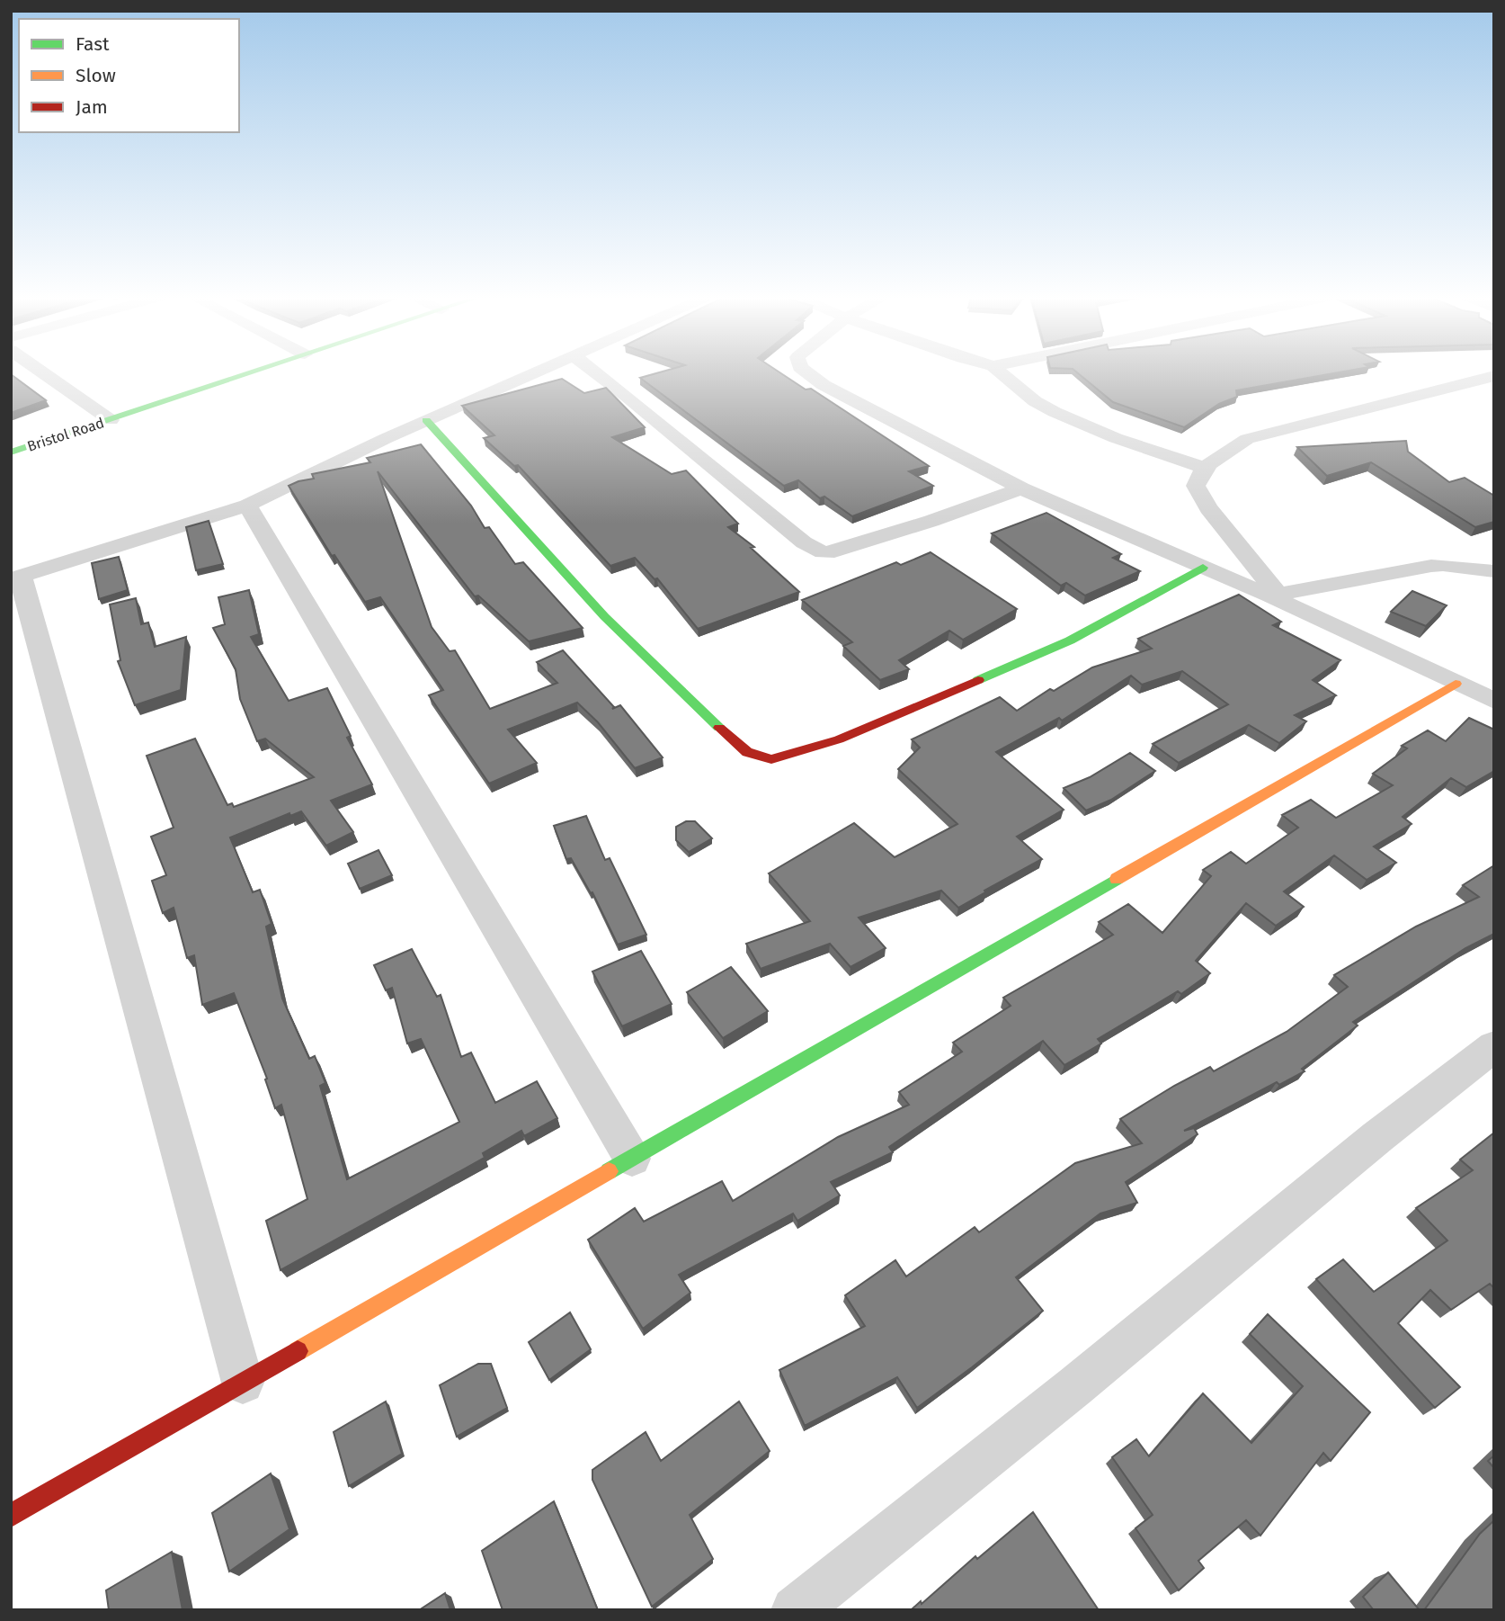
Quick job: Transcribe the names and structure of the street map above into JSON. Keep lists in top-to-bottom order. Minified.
{"streets":{"street":["Bristol Road"]},"legend":["Fast","Slow","Jam"]}
